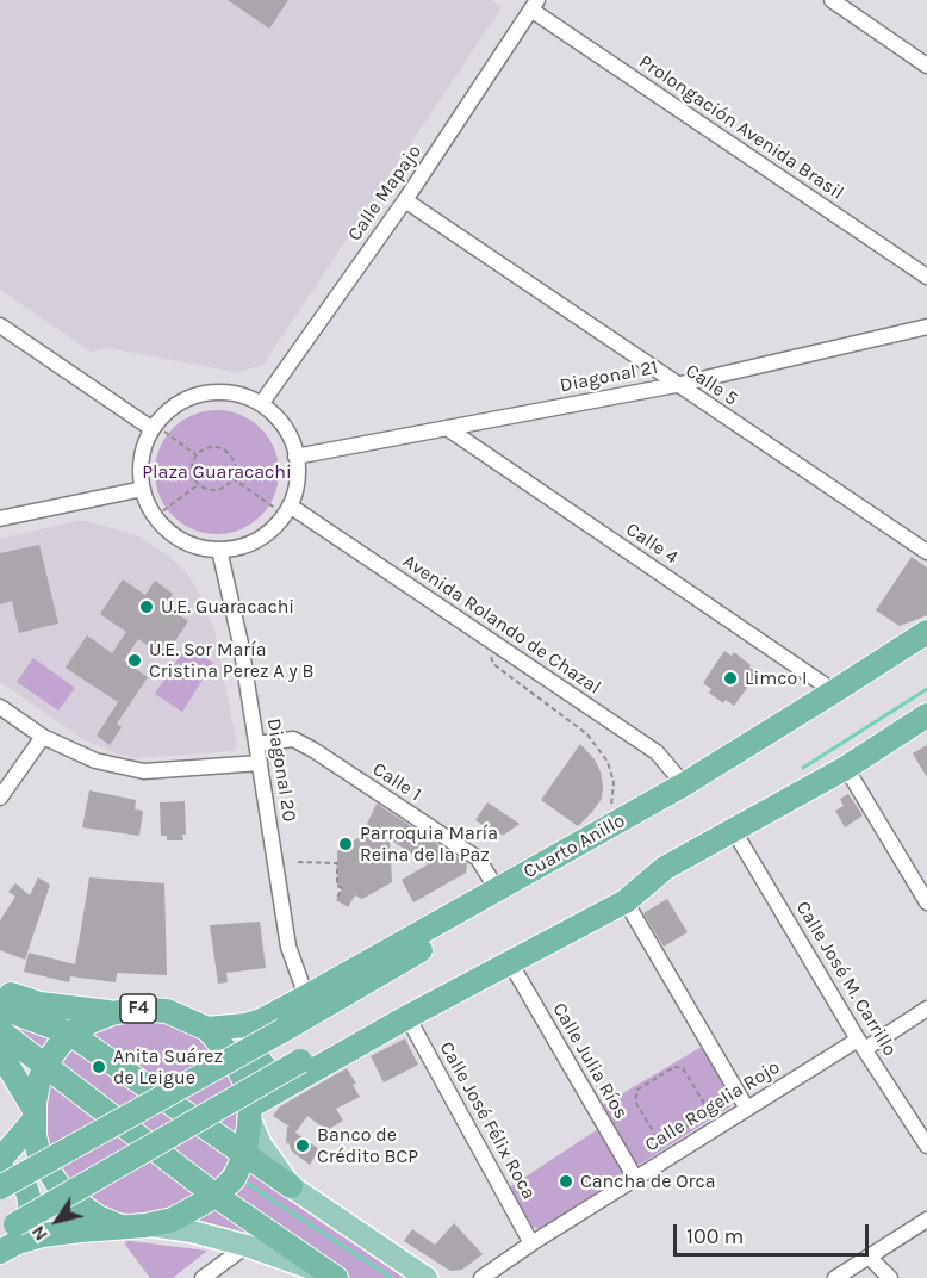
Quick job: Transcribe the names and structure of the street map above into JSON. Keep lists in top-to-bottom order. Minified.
{"streets":{"highway":["Cuarto Anillo","F4"],"street":["Prolongación Avenida Brasil","Calle Mapajo","Diagonal 21","Calle 5","Calle 4","Avenida Rolando de Chazal","Diagonal 20","Calle 1","Calle José M. Carrillo","Calle Julia Ríos","Calle Rogelia Rojo","Calle José Félix Roca"]},"crossings":[["Prolongación Avenida Brasil","Calle Mapajo"],["Calle Mapajo","Calle 5"],["Diagonal 21","Calle 5"],["Diagonal 21","Calle 4"],["Calle 4","Cuarto Anillo"],["Avenida Rolando de Chazal","Cuarto Anillo"],["Diagonal 20","Calle 1"],["Diagonal 20","Cuarto Anillo"],["Calle 1","Cuarto Anillo"],["Cuarto Anillo","F4"],["Calle José M. Carrillo","Calle Rogelia Rojo"],["Calle Julia Ríos","Calle Rogelia Rojo"],["Calle Rogelia Rojo","Calle José Félix Roca"]],"parks":["Plaza Guaracachi"],"places":["U.E. Guaracachi","U.E. Sor María Cristina Perez A y B","Limco I","Parroquia María Reina de la Paz","Anita Suárez de Leigue","Banco de Crédito BCP","Cancha de Orca"],"scale_bar":"100 m","north":"bottom left"}
